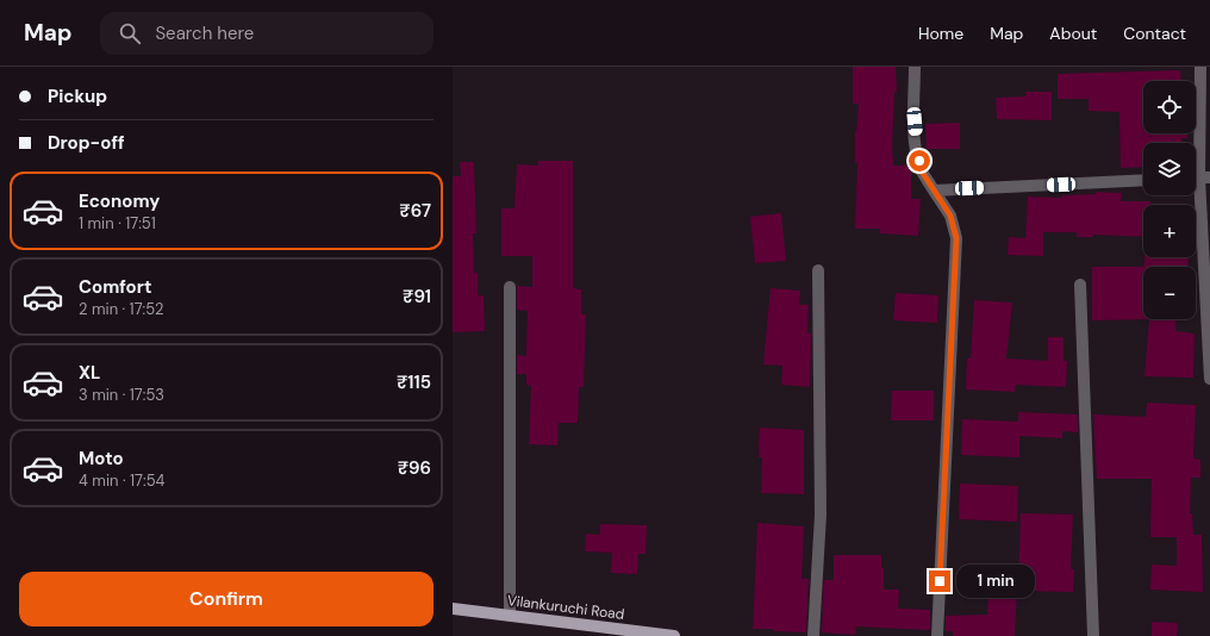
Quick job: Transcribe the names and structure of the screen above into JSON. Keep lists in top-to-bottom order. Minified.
{"streets":{"main road":["Vilankuruchi Road"]},"page":{"header":"Map","search":"Search here","nav":["Home","Map","About","Contact"],"banner":["Pickup","Drop-off"],"map_buttons":["+","−"],"list":[{"name":"Economy","note":"1 min · 17:51","value":"₹67"},{"name":"Comfort","note":"2 min · 17:52","value":"₹91"},{"name":"XL","note":"3 min · 17:53","value":"₹115"},{"name":"Moto","note":"4 min · 17:54","value":"₹96"}],"buttons":"Confirm","bubble":"1 min"}}
